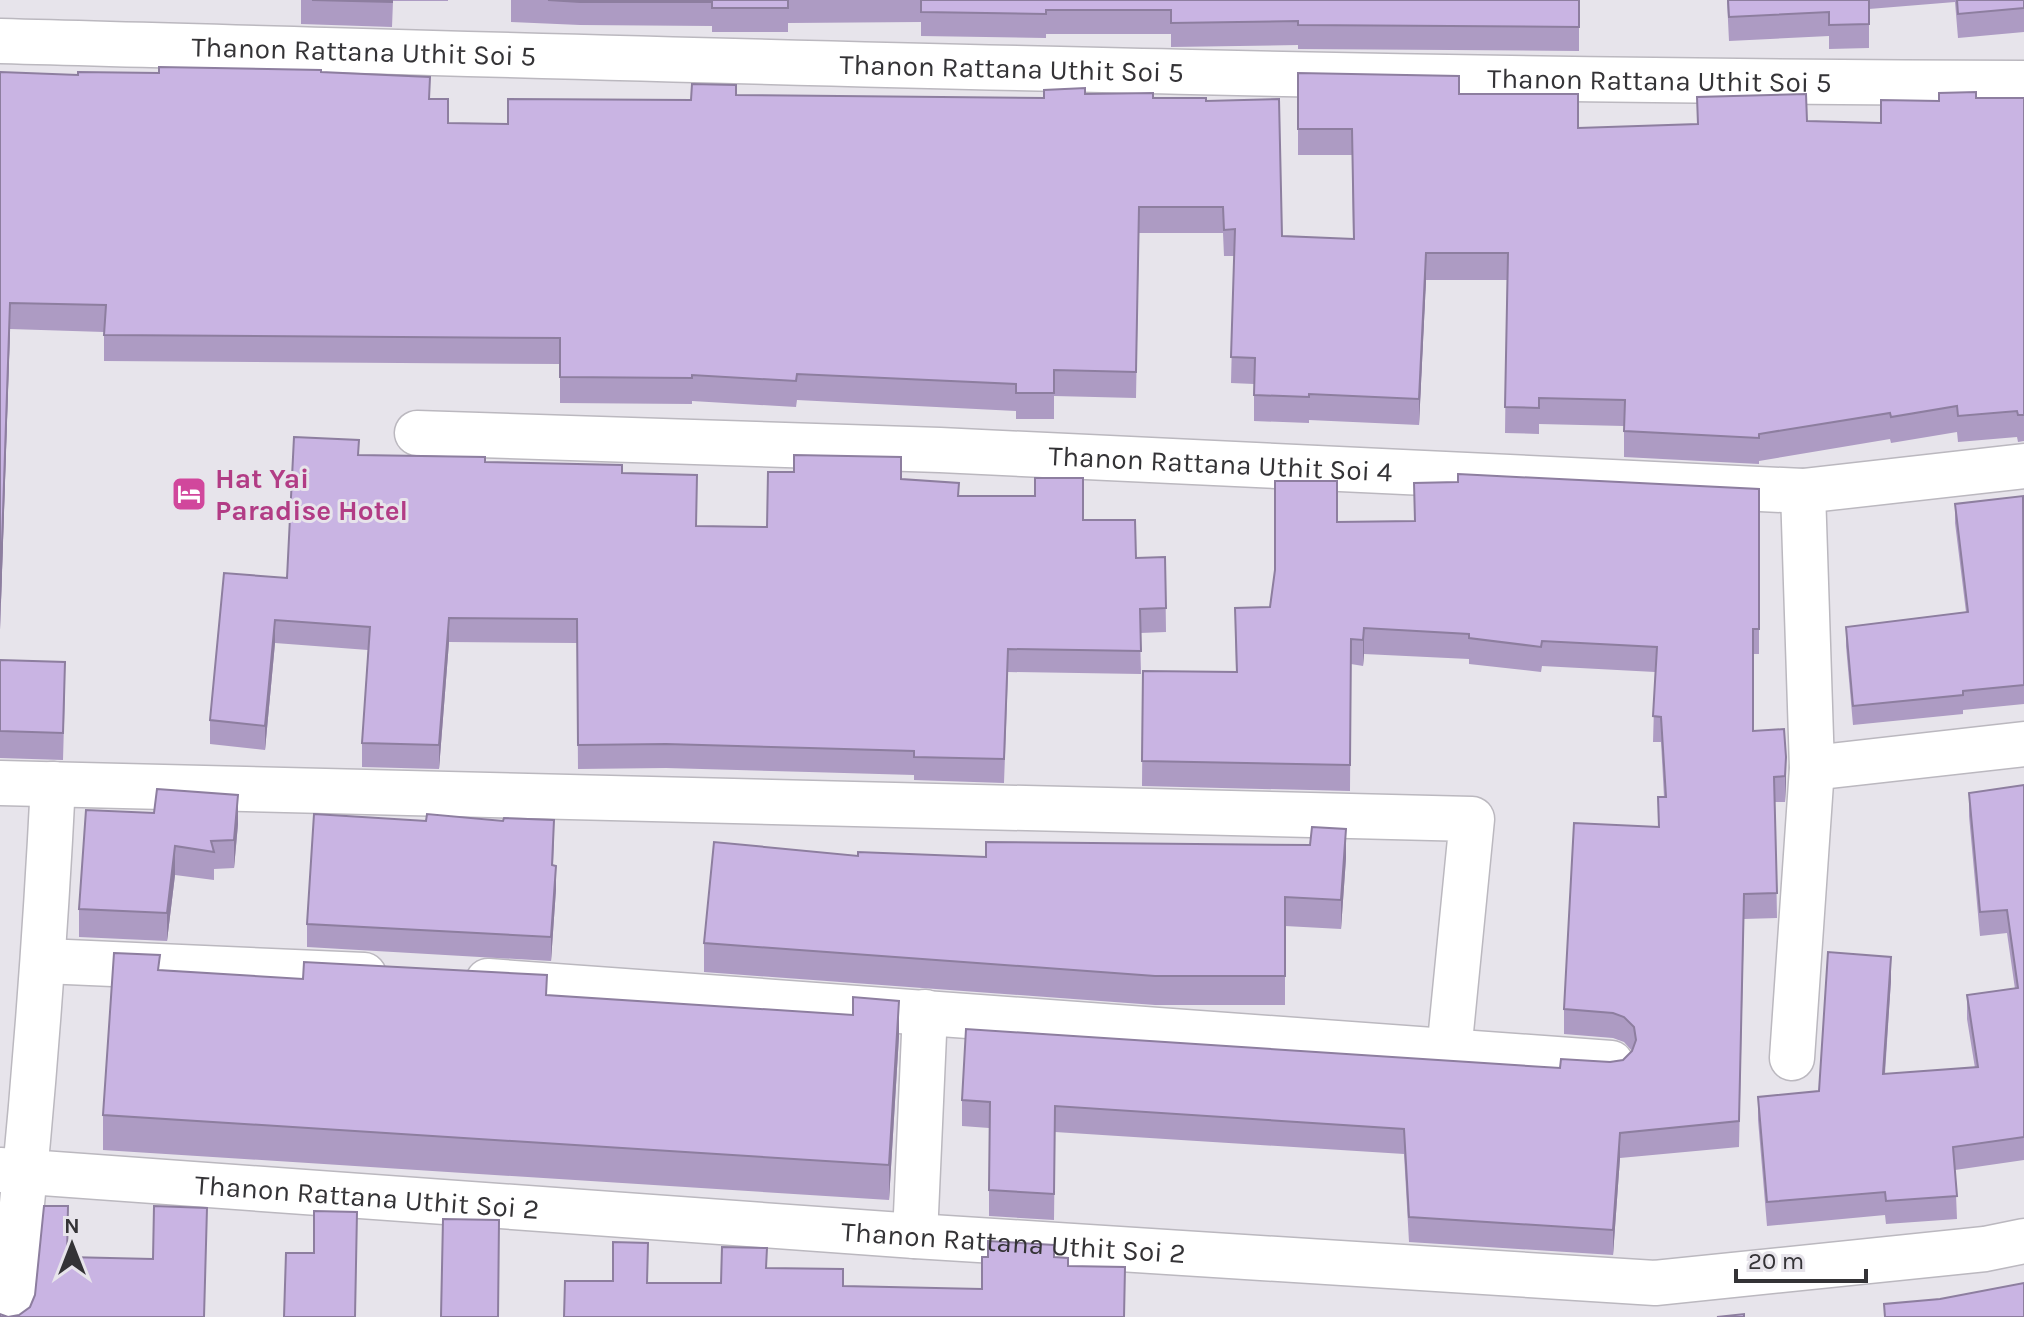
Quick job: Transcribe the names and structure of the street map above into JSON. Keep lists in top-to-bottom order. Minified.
{"streets":{"street":["Thanon Rattana Uthit Soi 5","Thanon Rattana Uthit Soi 4","Thanon Rattana Uthit Soi 2"]},"places":{"hotel":["Hat Yai Paradise Hotel"]},"scale_bar":"20 m","north":"top"}
